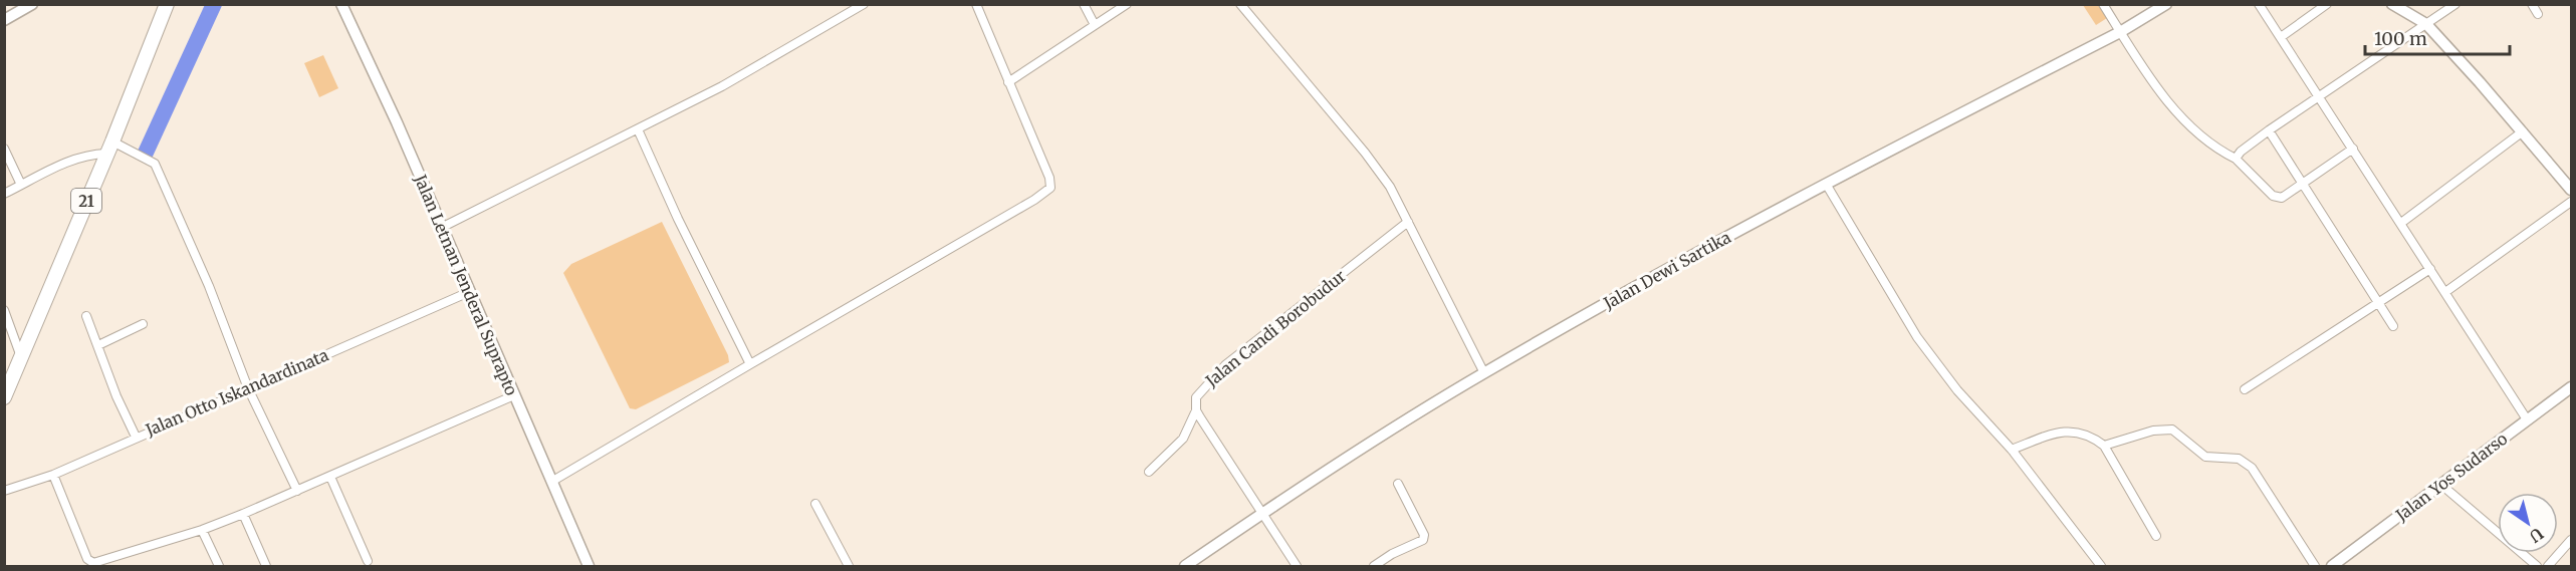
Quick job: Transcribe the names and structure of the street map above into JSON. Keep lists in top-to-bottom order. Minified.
{"streets":{"highway":["21"],"street":["Jalan Dewi Sartika","Jalan Letnan Jenderal Suprapto","Jalan Candi Borobudur","Jalan Otto Iskandardinata","Jalan Yos Sudarso"]},"crossings":[["Jalan Letnan Jenderal Suprapto","Jalan Otto Iskandardinata"]],"scale_bar":"100 m","north":"bottom right"}
